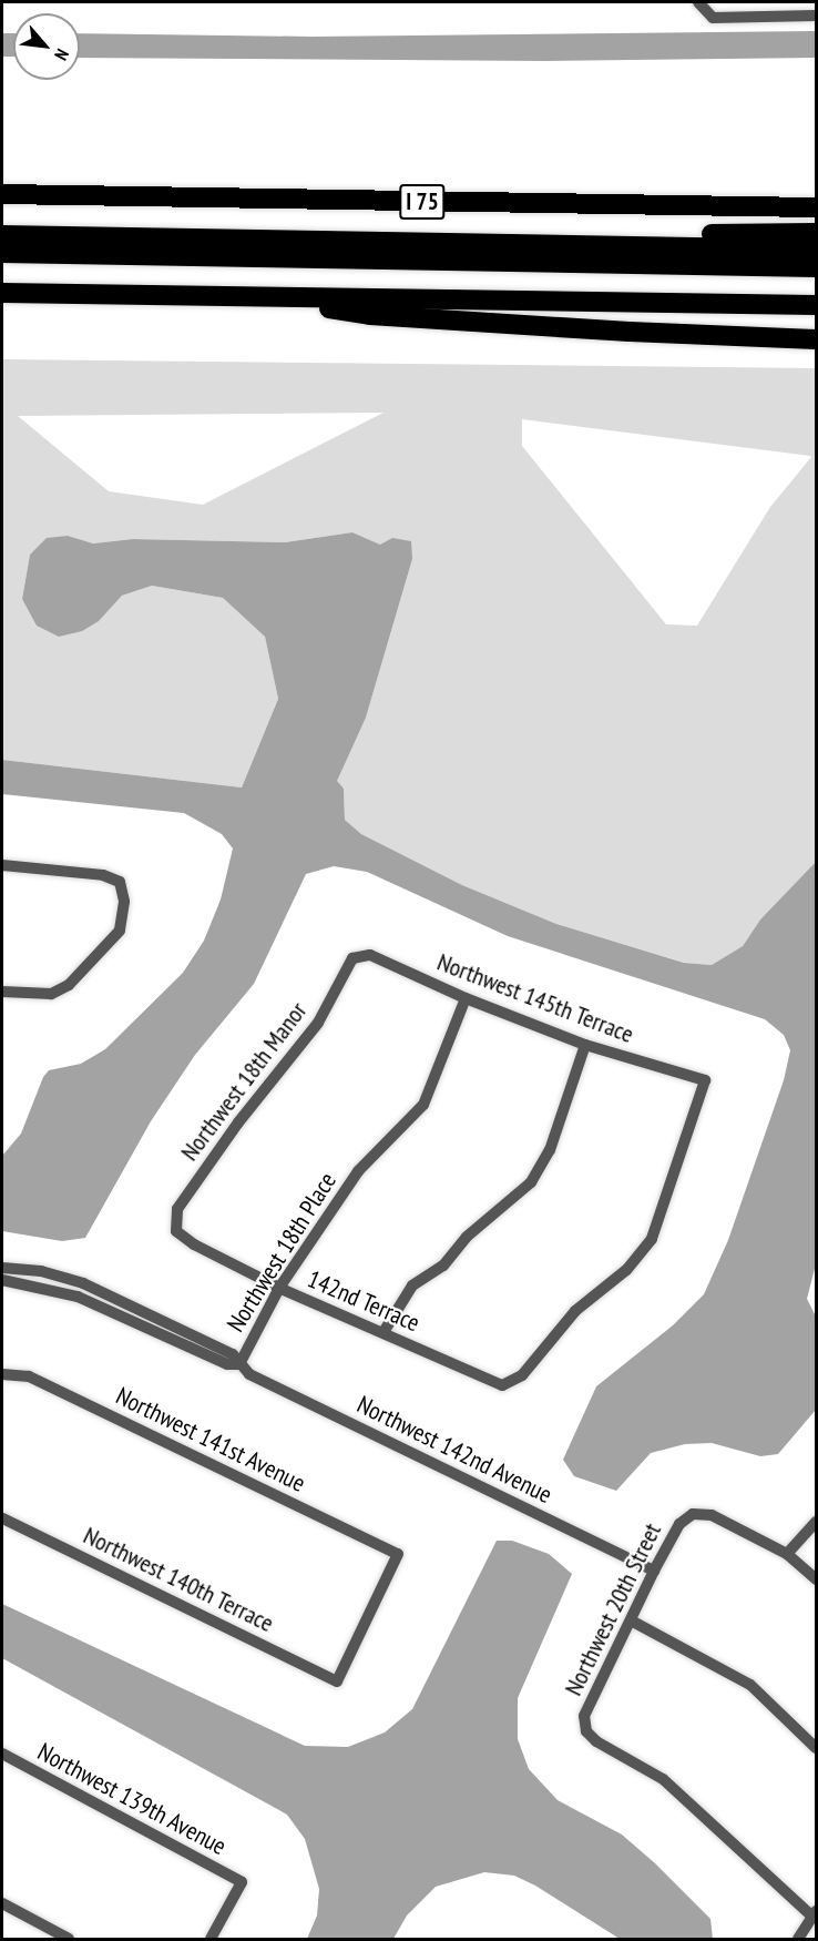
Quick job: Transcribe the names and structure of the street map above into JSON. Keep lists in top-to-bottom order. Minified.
{"streets":{"highway":["I 75"],"street":["Northwest 145th Terrace","Northwest 18th Manor","Northwest 18th Place","142nd Terrace","Northwest 141st Avenue","Northwest 142nd Avenue","Northwest 140th Terrace","Northwest 20th Street","Northwest 139th Avenue"]},"crossings":[["Northwest 145th Terrace","Northwest 18th Manor"],["Northwest 145th Terrace","Northwest 18th Place"],["Northwest 145th Terrace","142nd Terrace"],["Northwest 18th Manor","142nd Terrace"],["Northwest 18th Place","142nd Terrace"],["Northwest 18th Place","Northwest 142nd Avenue"],["Northwest 141st Avenue","Northwest 140th Terrace"],["Northwest 142nd Avenue","Northwest 20th Street"]],"north":"bottom right"}
